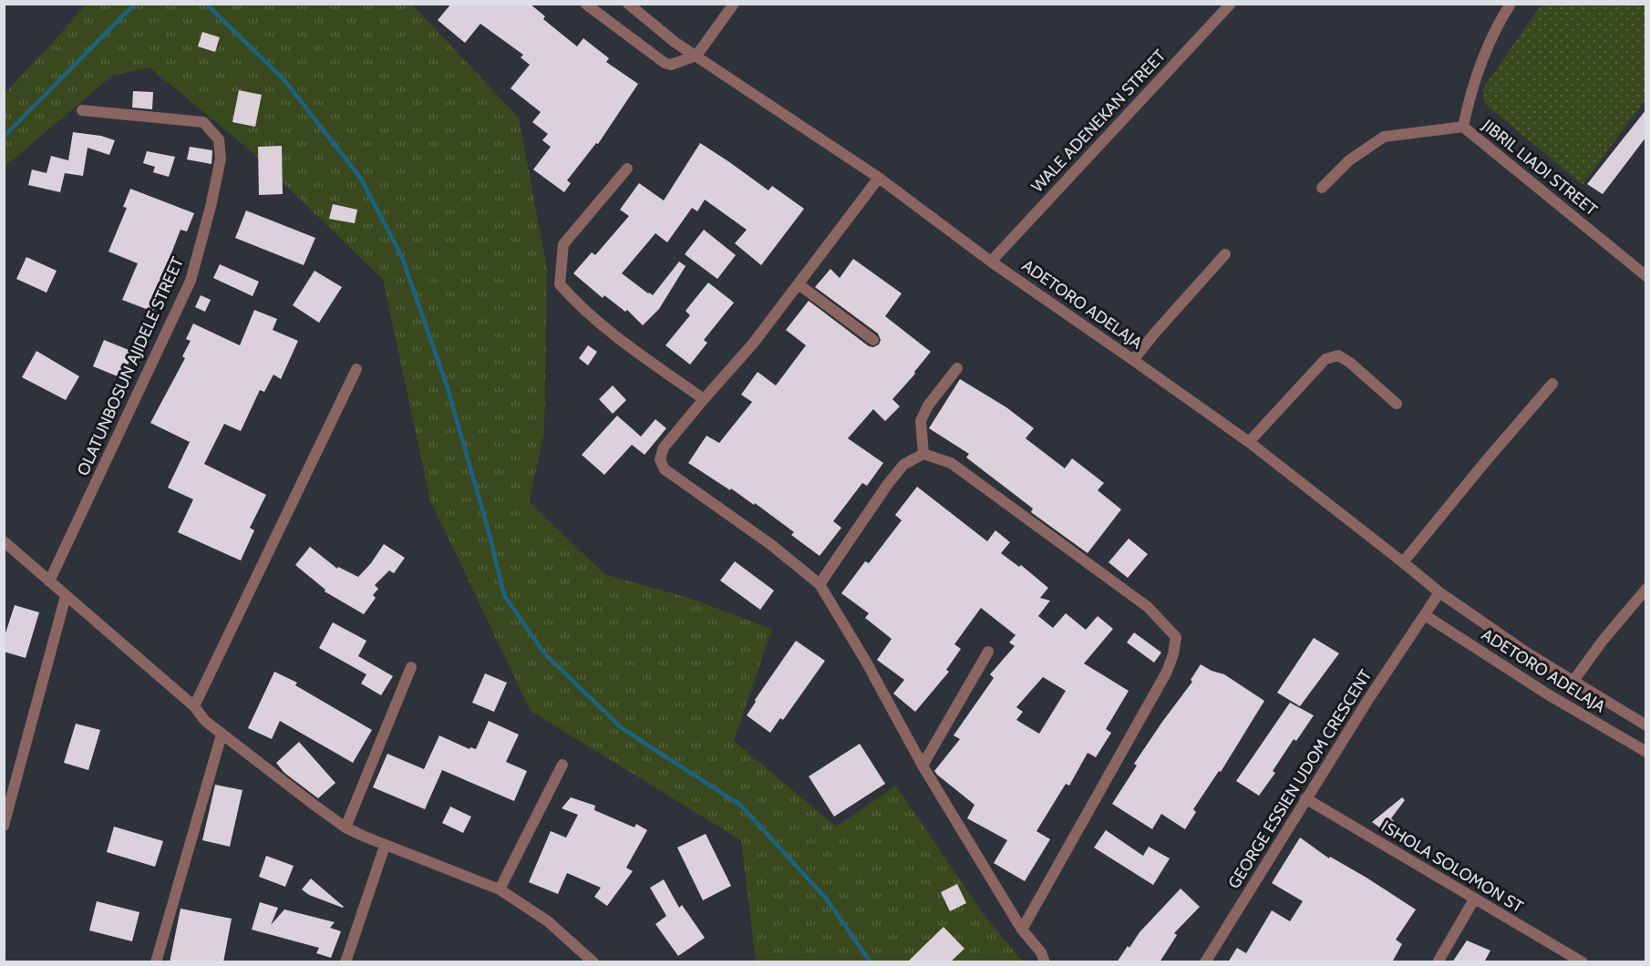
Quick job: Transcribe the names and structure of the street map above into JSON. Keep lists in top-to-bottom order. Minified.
{"streets":{"street":["WALE ADENEKAN STREET","JIBRIL LIADI STREET","ADETORO ADELAJA","OLATUNBOSUN AJIDELE STREET","GEORGE ESSIEN UDOM CRESCENT","ISHOLA SOLOMON ST"]},"crossings":[["WALE ADENEKAN STREET","ADETORO ADELAJA"],["ADETORO ADELAJA","GEORGE ESSIEN UDOM CRESCENT"],["GEORGE ESSIEN UDOM CRESCENT","ISHOLA SOLOMON ST"]]}
